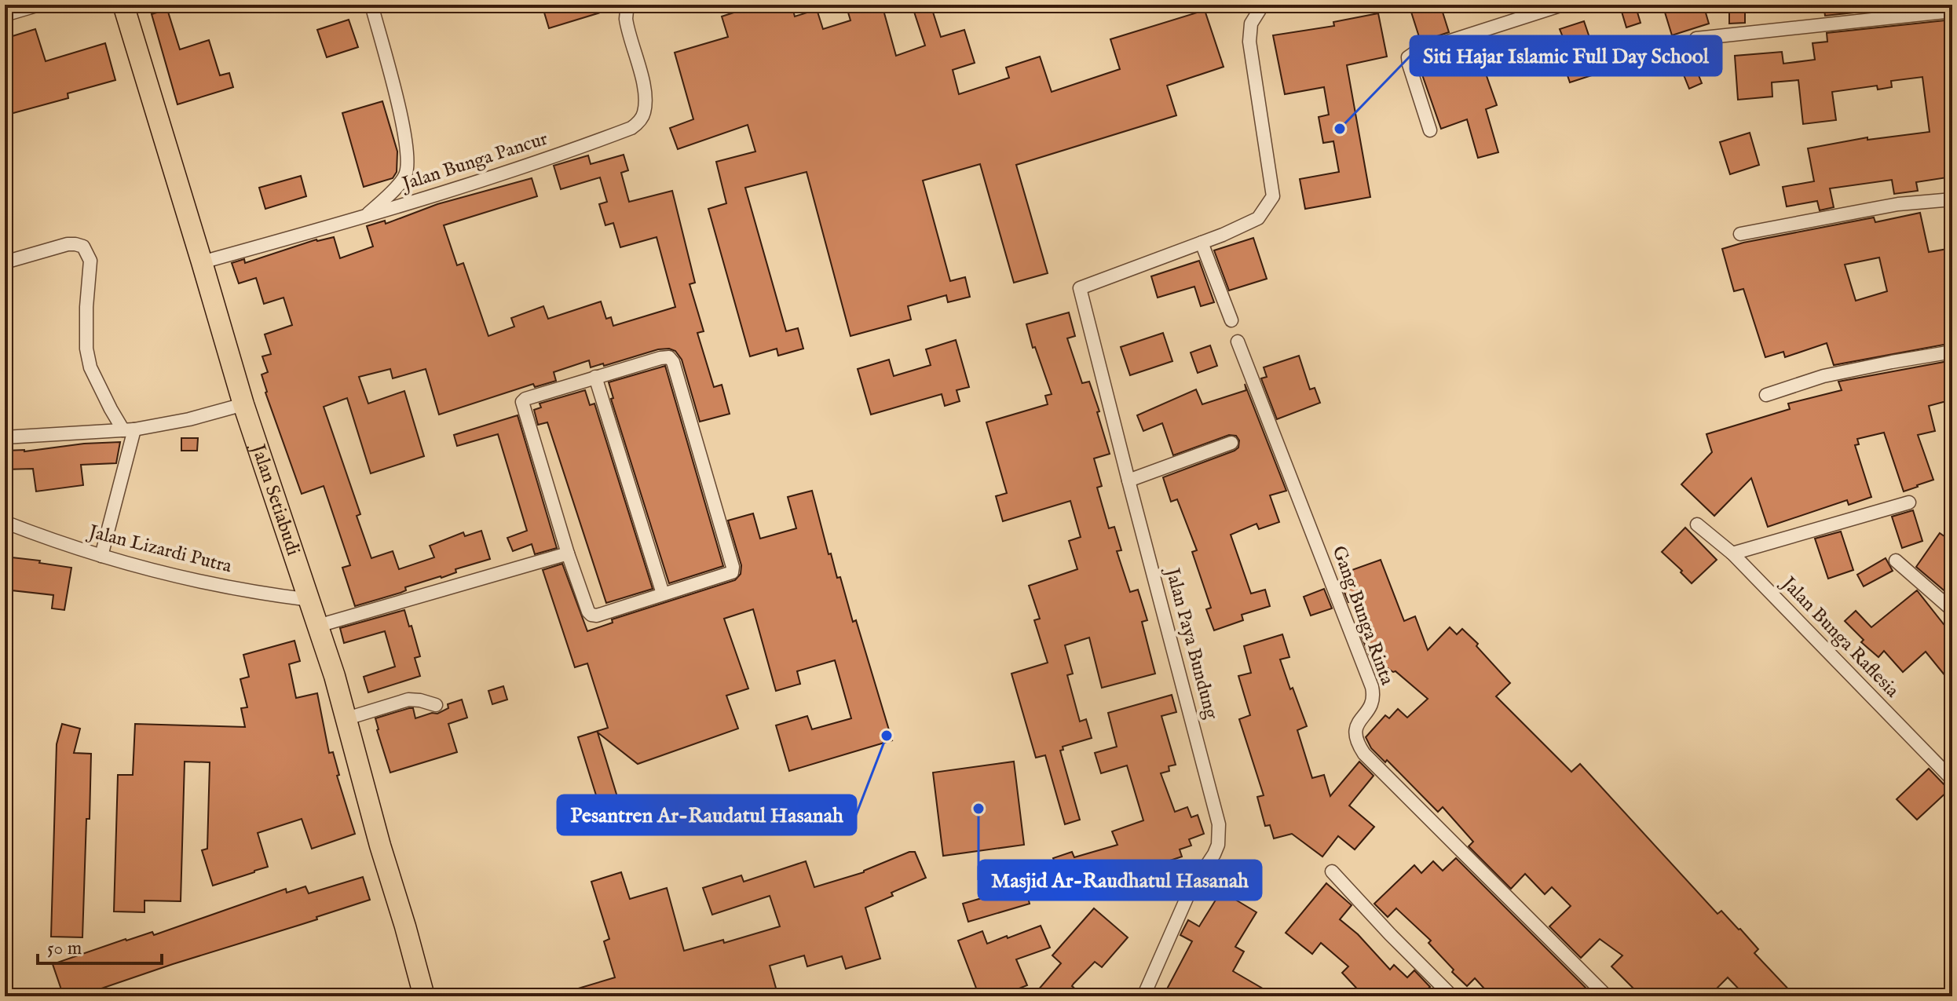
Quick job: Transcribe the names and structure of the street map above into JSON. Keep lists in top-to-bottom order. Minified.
{"streets":{"main road":["Jalan Setiabudi"],"street":["Jalan Bunga Pancur","Jalan Lizardi Putra","Gang Bunga Rinta","Jalan Bunga Raflesia","Jalan Paya Bundung"]},"crossings":[["Jalan Bunga Pancur","Jalan Setiabudi"],["Jalan Setiabudi","Jalan Lizardi Putra"]],"places":["Siti Hajar Islamic Full Day School","Pesantren Ar-Raudatul Hasanah","Masjid Ar-Raudhatul Hasanah"],"scale_bar":"50 m"}
